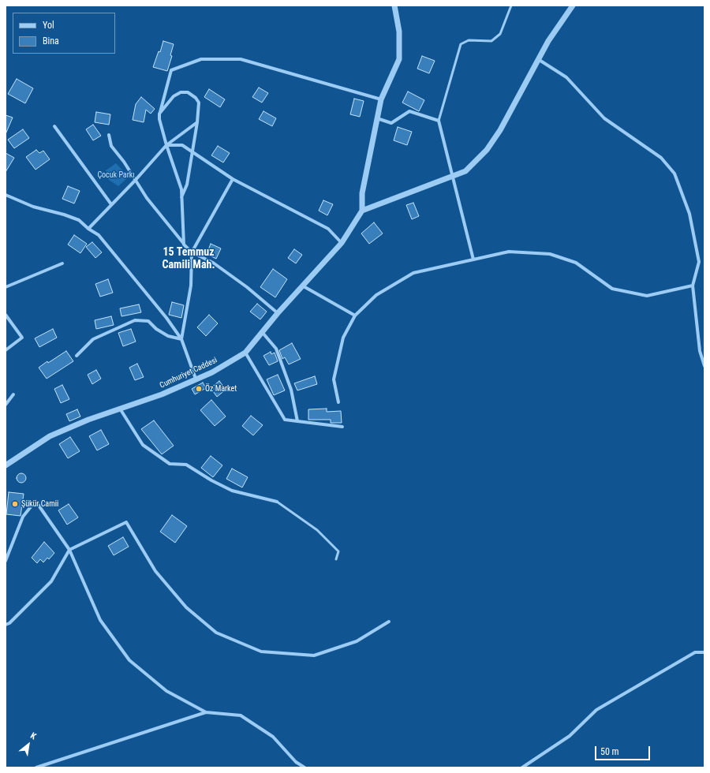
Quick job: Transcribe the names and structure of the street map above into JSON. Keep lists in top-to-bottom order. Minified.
{"streets":{"street":["Cumhuriyet Caddesi"]},"districts":["15 Temmuz Camili Mah."],"parks":["Çocuk Parkı"],"places":["Öz Market","Şükür Camii"],"legend":["Yol","Bina"],"scale_bar":"50 m","north":"top right"}
